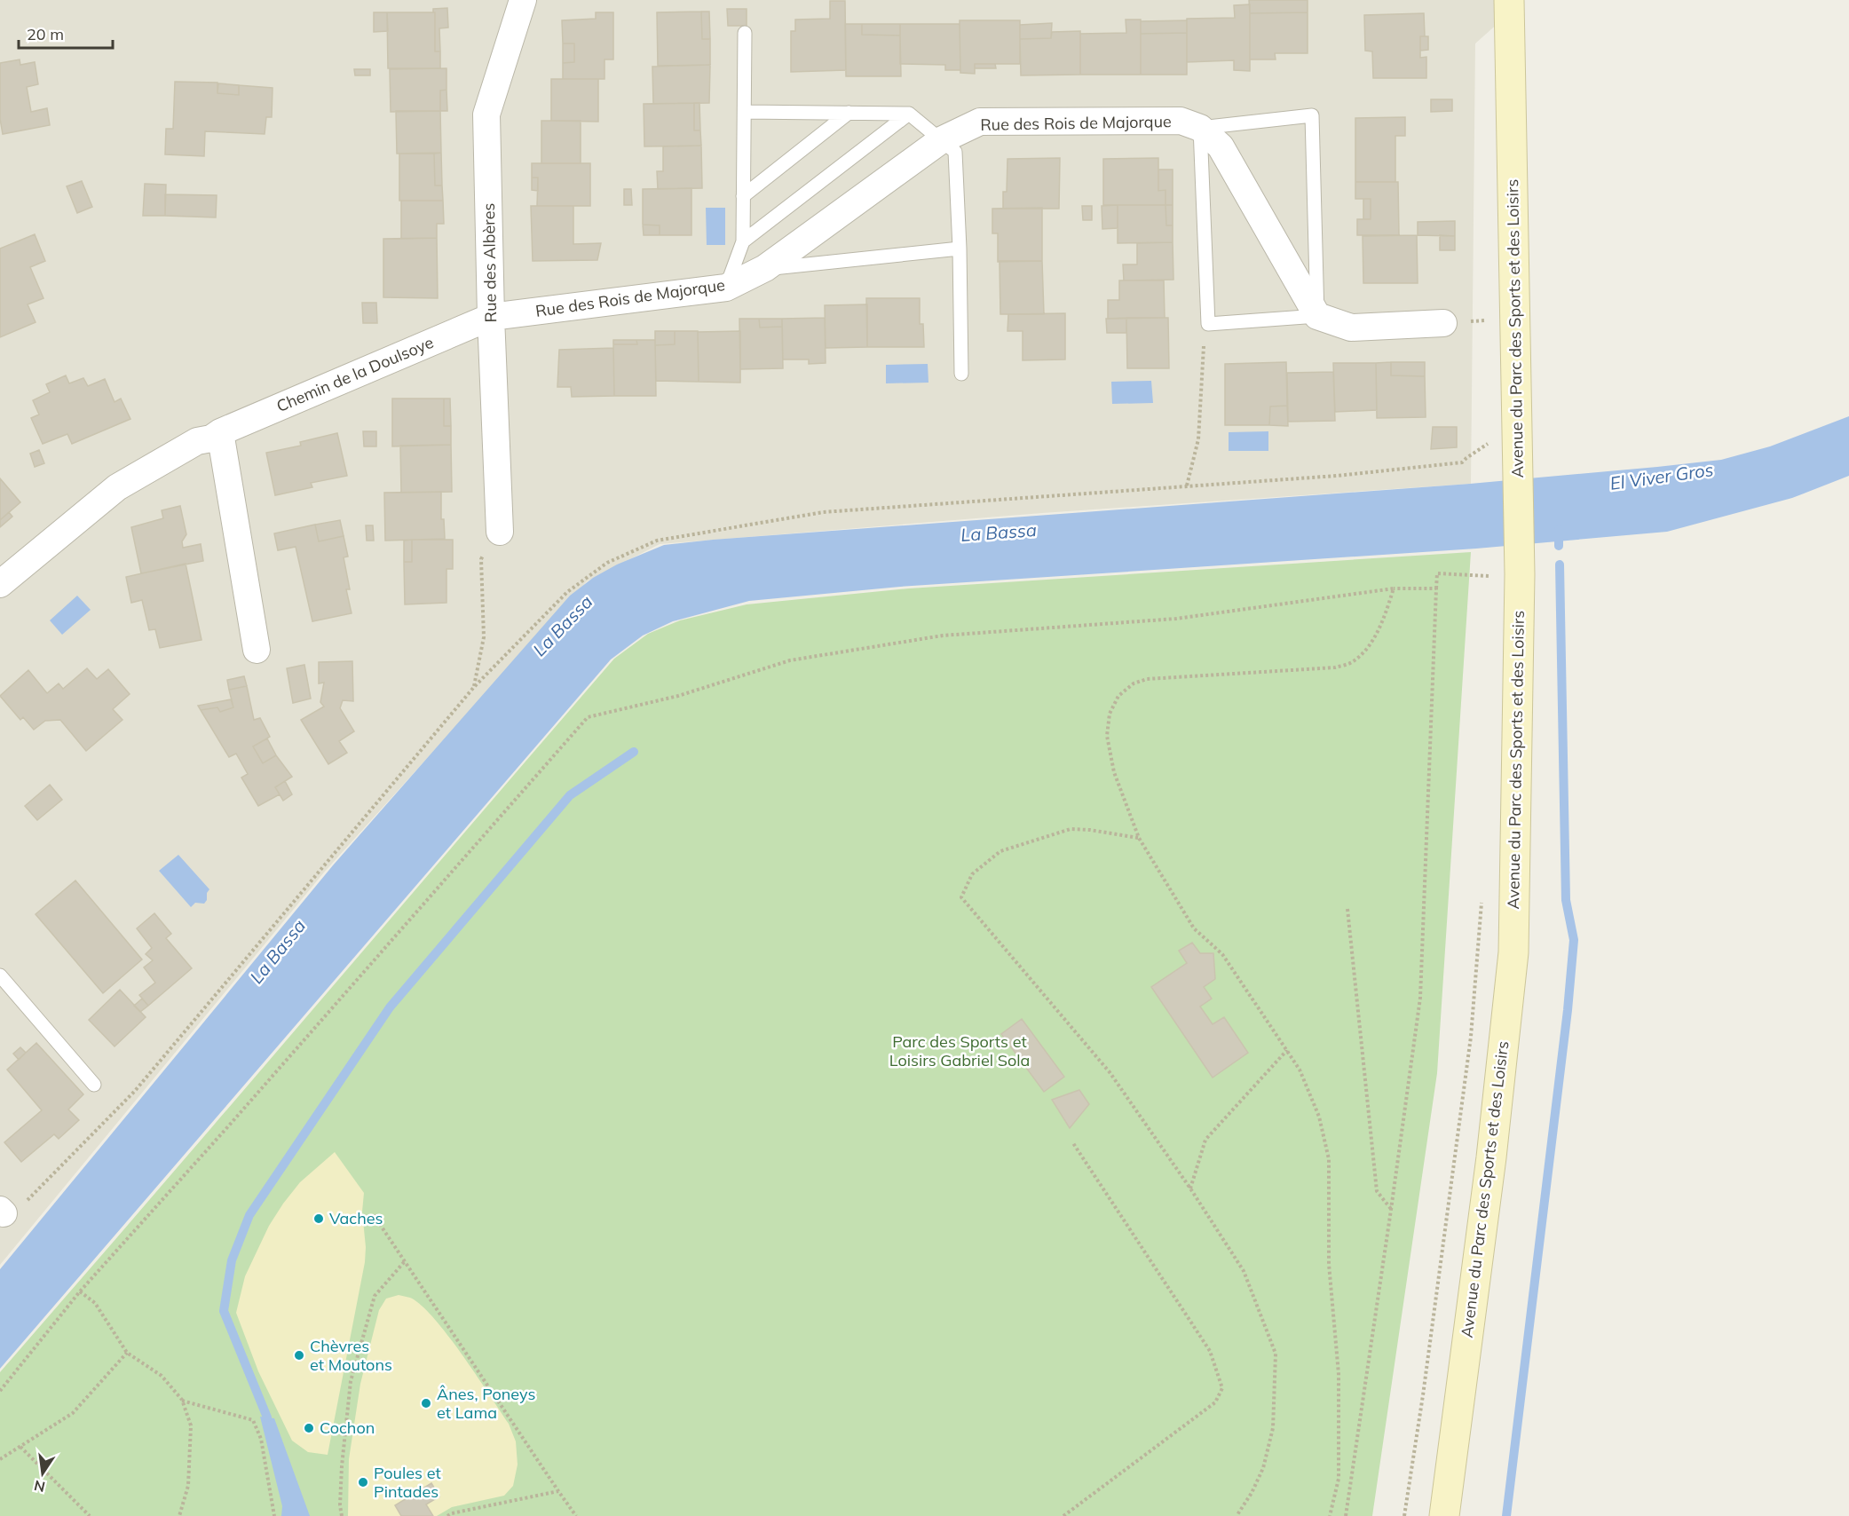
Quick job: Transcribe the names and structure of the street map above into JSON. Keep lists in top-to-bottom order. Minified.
{"streets":{"main road":["Avenue du Parc des Sports et des Loisirs"],"street":["Rue des Rois de Majorque","Rue des Albères","Chemin de la Doulsoye"]},"crossings":[["Rue des Rois de Majorque","Rue des Albères"],["Rue des Rois de Majorque","Chemin de la Doulsoye"],["Rue des Albères","Chemin de la Doulsoye"]],"water":["El Viver Gros","La Bassa"],"parks":["Parc des Sports et Loisirs Gabriel Sola"],"places":["Vaches","Chèvres et Moutons","Ânes, Poneys et Lama","Cochon","Poules et Pintades"],"scale_bar":"20 m","north":"bottom"}
